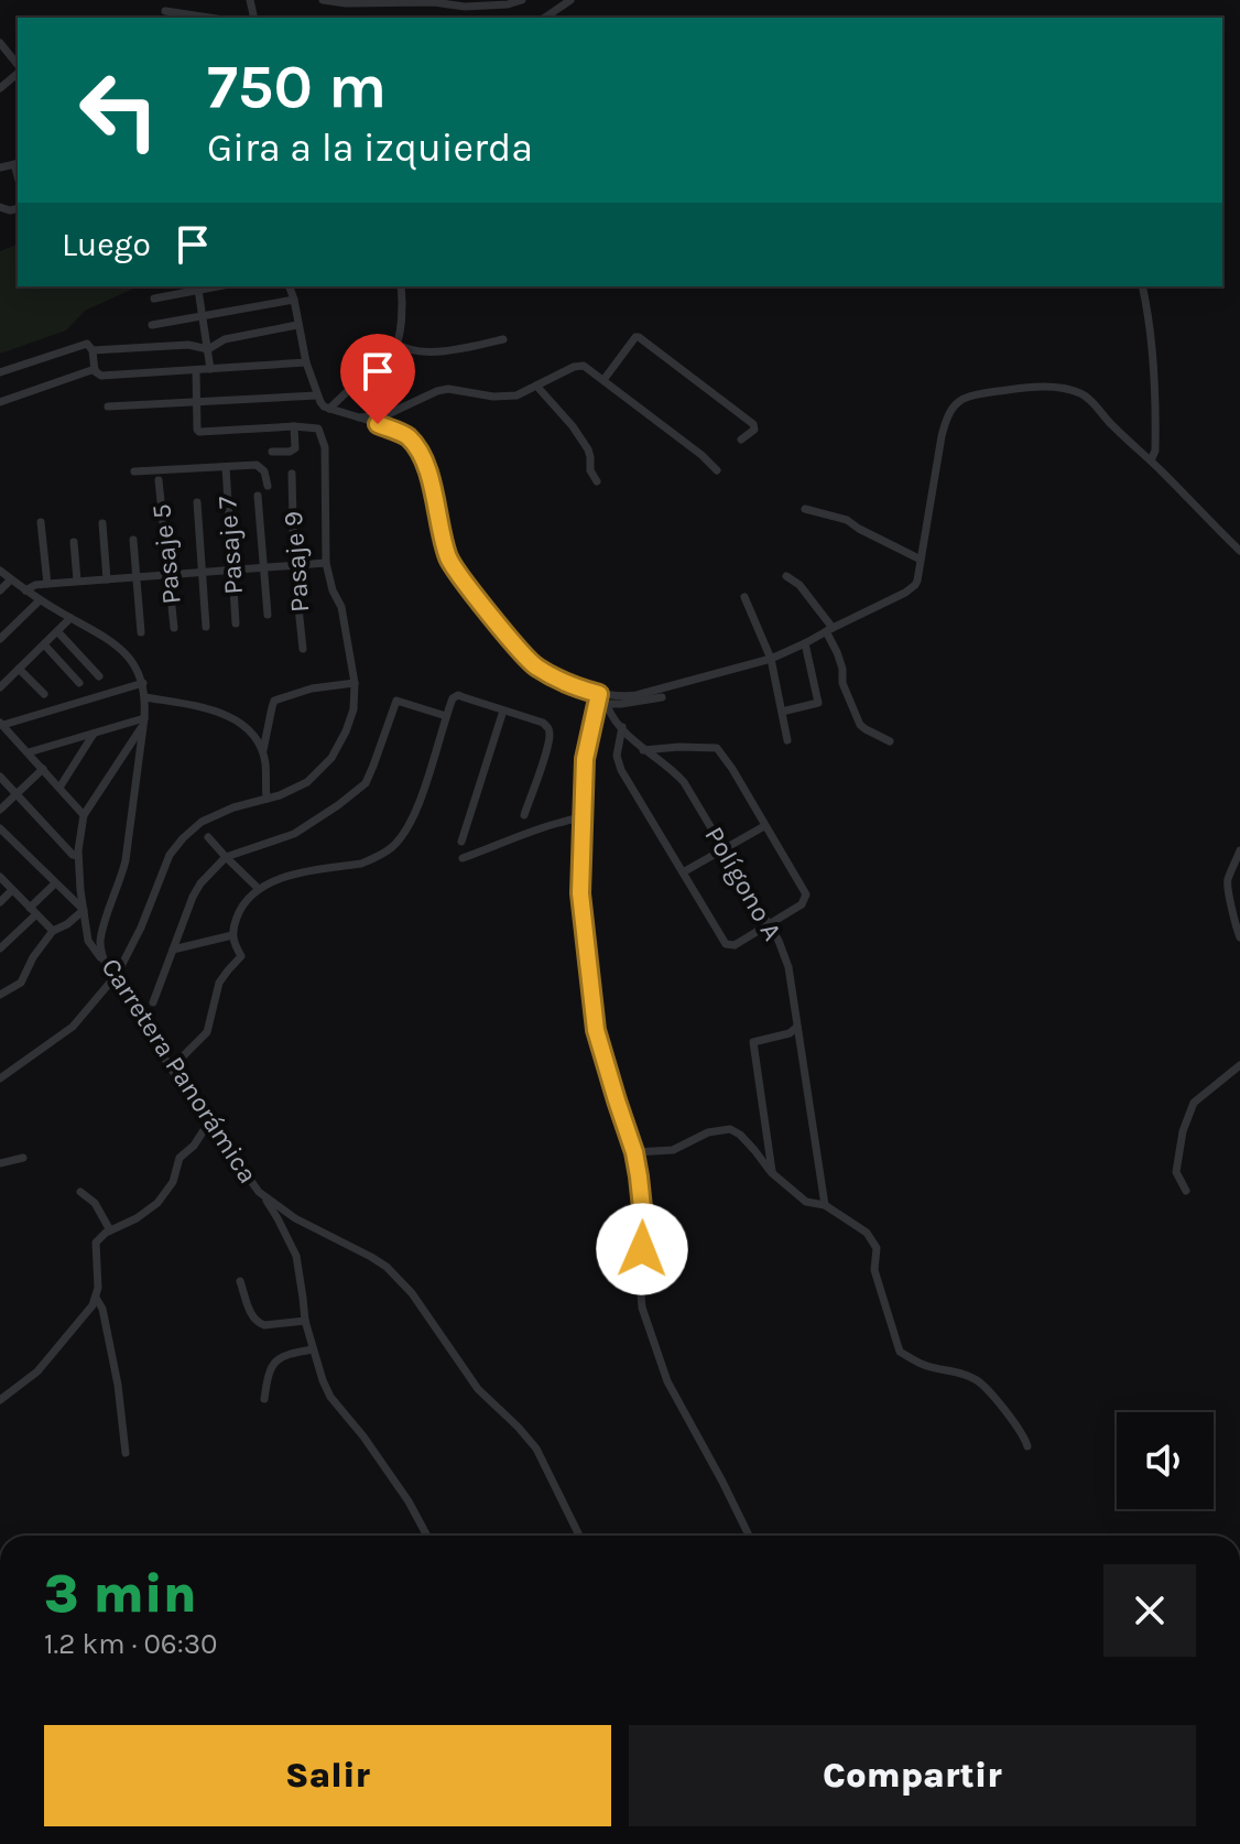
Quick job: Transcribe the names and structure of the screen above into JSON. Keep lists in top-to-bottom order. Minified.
{"streets":{"street":["Pasaje 7","Pasaje 5","Pasaje 9","Polígono A","Carretera Panorámica"]},"page":{"turn":["750 m","Gira a la izquierda"],"then":"Luego","heading":["3 min","1.2 km · 06:30"],"buttons":["Salir","Compartir"]}}
